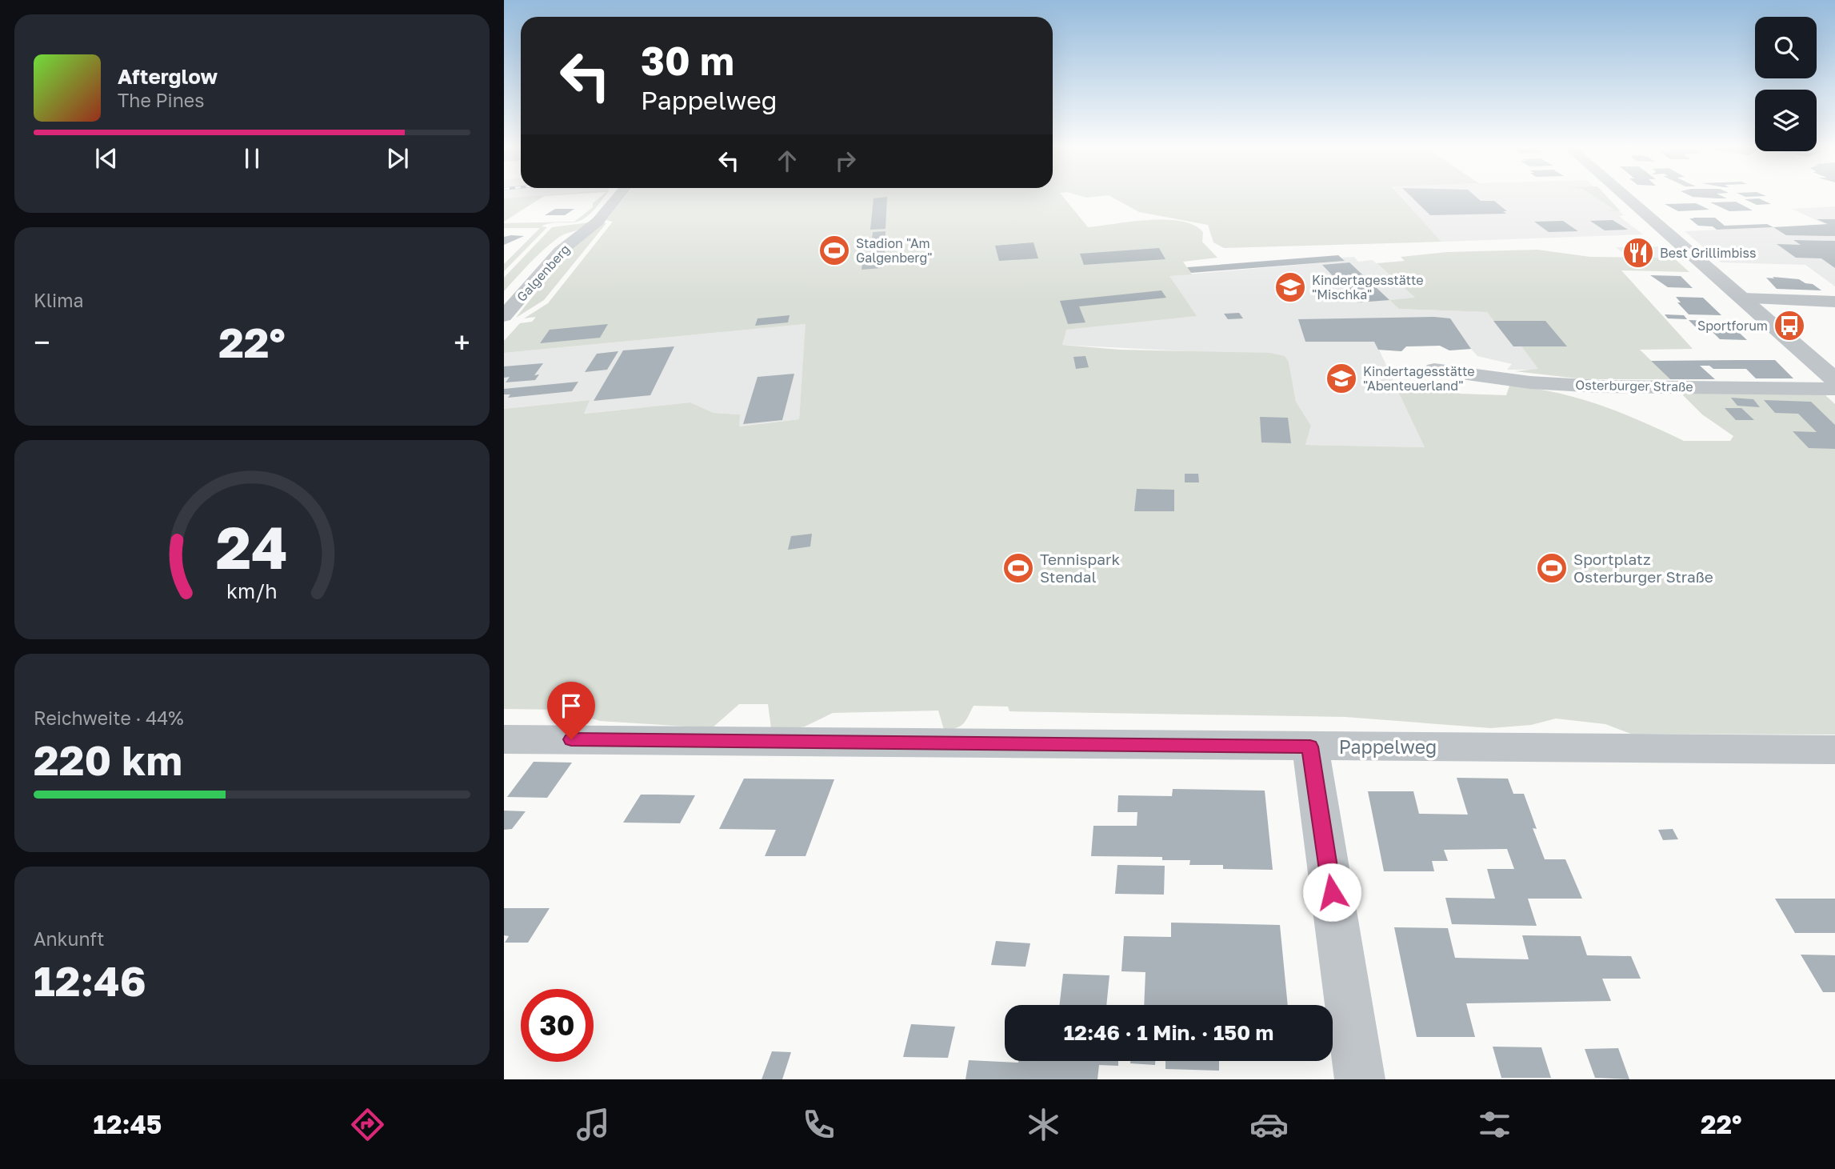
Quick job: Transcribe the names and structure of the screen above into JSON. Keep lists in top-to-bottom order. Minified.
{"streets":{"street":["Galgenberg","Osterburger Straße","Pappelweg"]},"places":{"sports":["Stadion \"Am Galgenberg\"","Tennispark Stendal","Sportplatz Osterburger Straße"],"restaurant":["Best Grillimbiss"],"school or university":["Kindertagesstätte \"Mischka\"","Kindertagesstätte \"Abenteuerland\""],"bus stop":["Sportforum"]},"page":{"turn":["30 m","Pappelweg"],"song":["Afterglow","The Pines"],"tile":["Klima",["Reichweite · 44%","220 km"],["Ankunft","12:46"]],"heat":["−","22°","+"],"limit":"30","trip":"12:46 · 1 Min. · 150 m","tabs":["12:45","22°"],"gauge":["24","km/h"]}}
